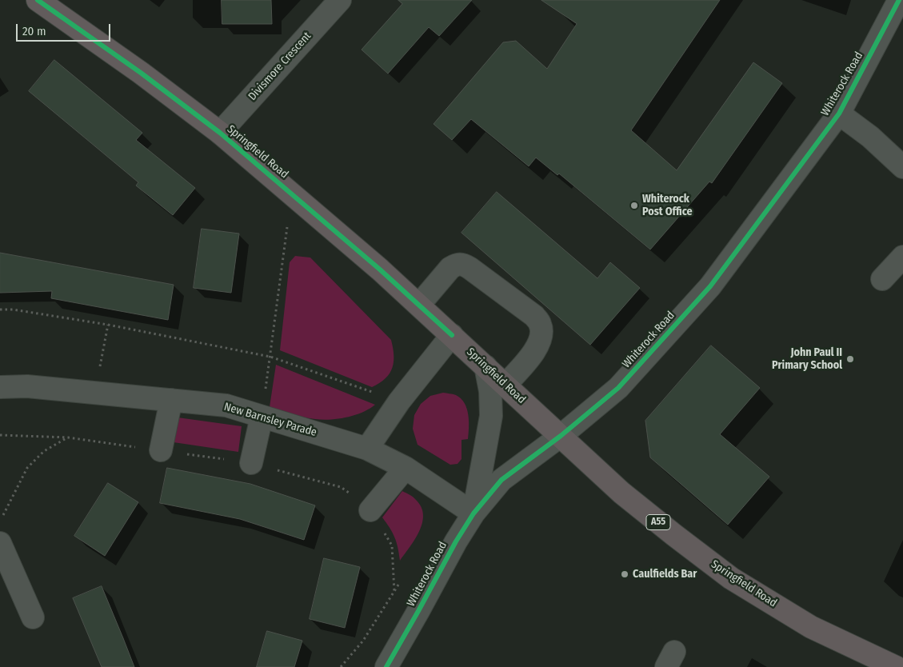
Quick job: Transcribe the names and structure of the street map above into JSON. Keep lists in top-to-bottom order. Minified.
{"streets":{"highway":["Springfield Road","A55"],"street":["Divismore Crescent","Whiterock Road","New Barnsley Parade"]},"crossings":[["Divismore Crescent","Springfield Road"],["Whiterock Road","Springfield Road"],["Whiterock Road","New Barnsley Parade"]],"places":["Whiterock Post Office","John Paul II Primary School","Caulfields Bar"],"scale_bar":"20 m"}
